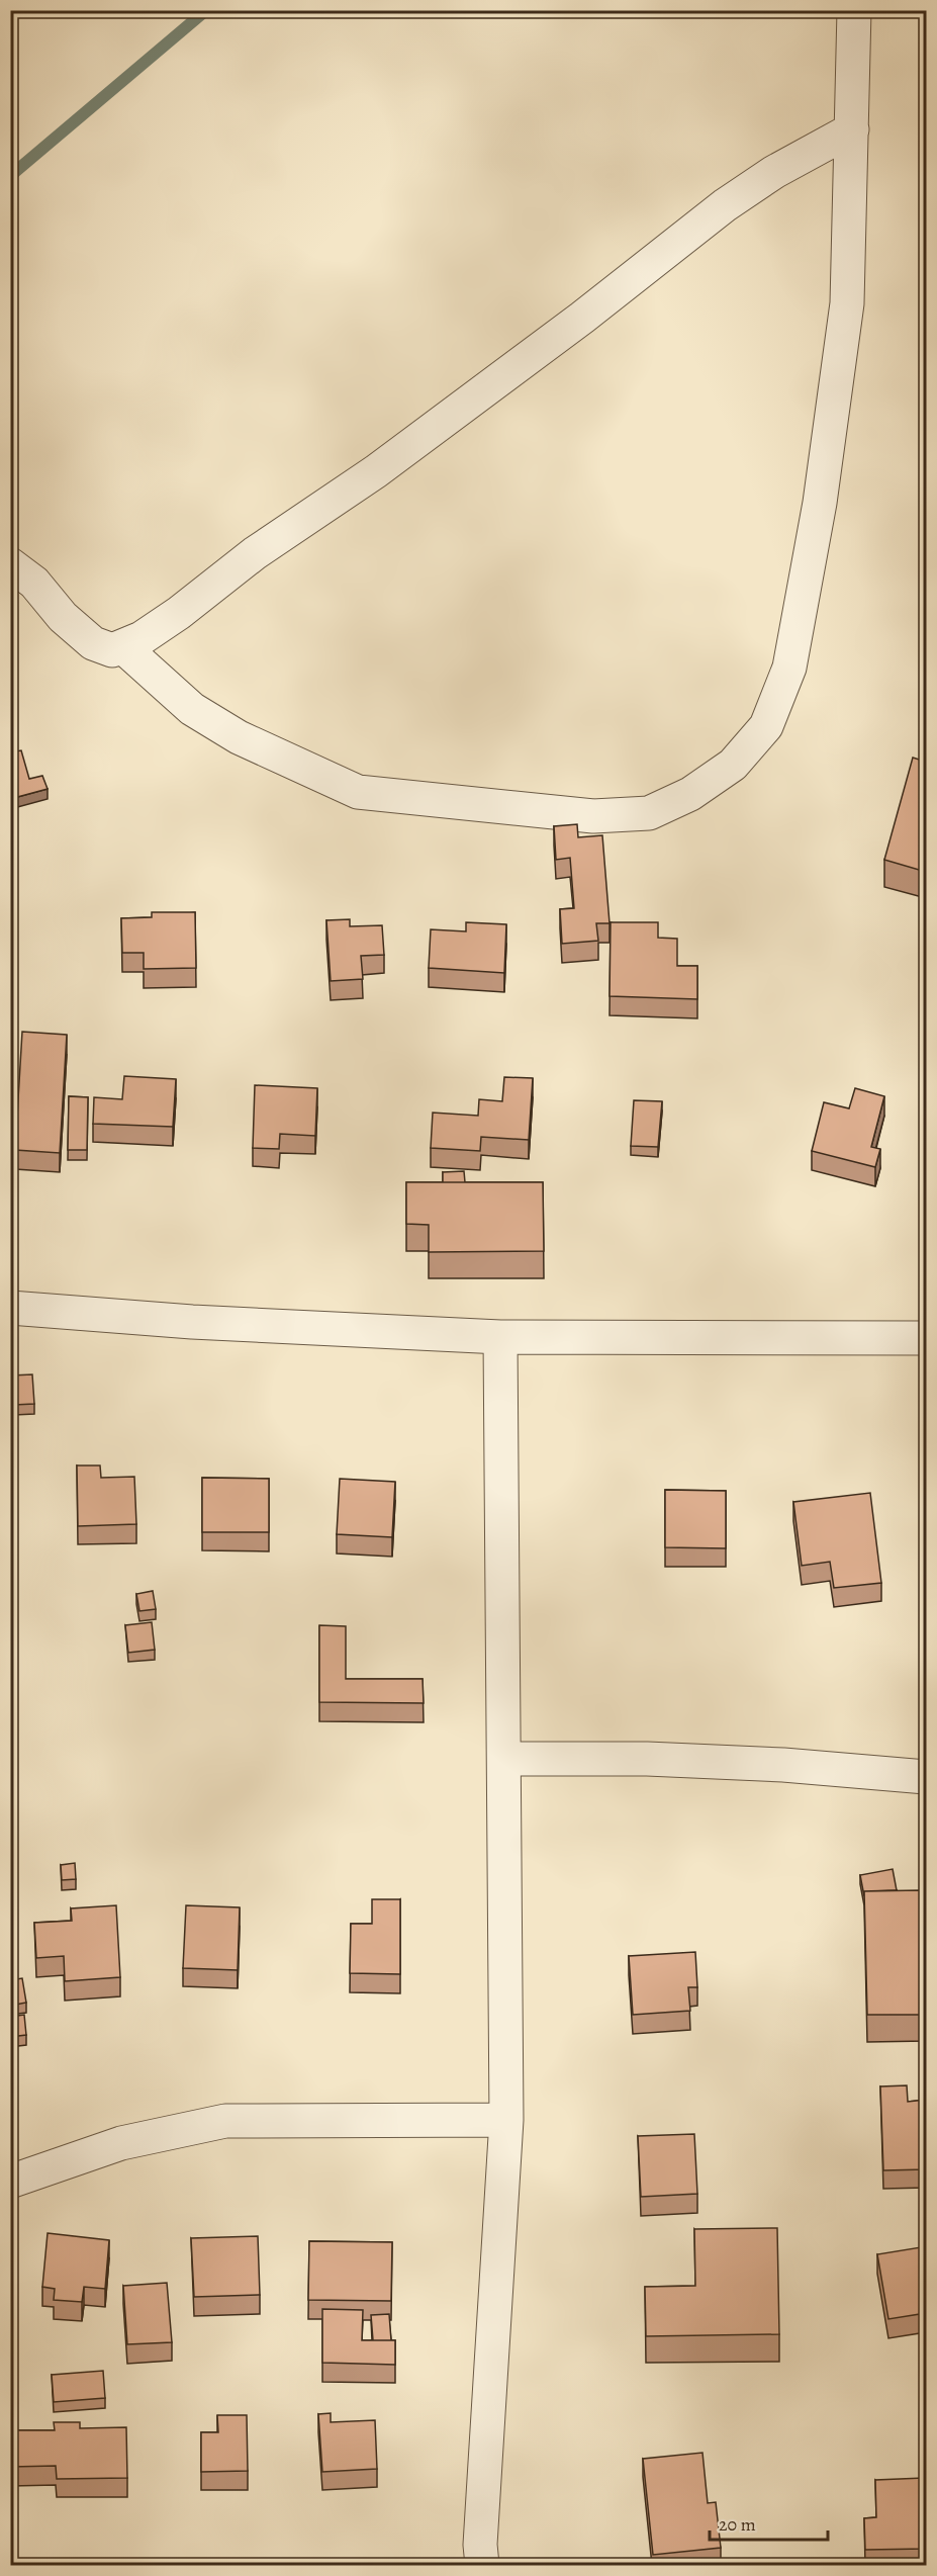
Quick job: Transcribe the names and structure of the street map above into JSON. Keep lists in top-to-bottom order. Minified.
{"scale_bar":"20 m"}
